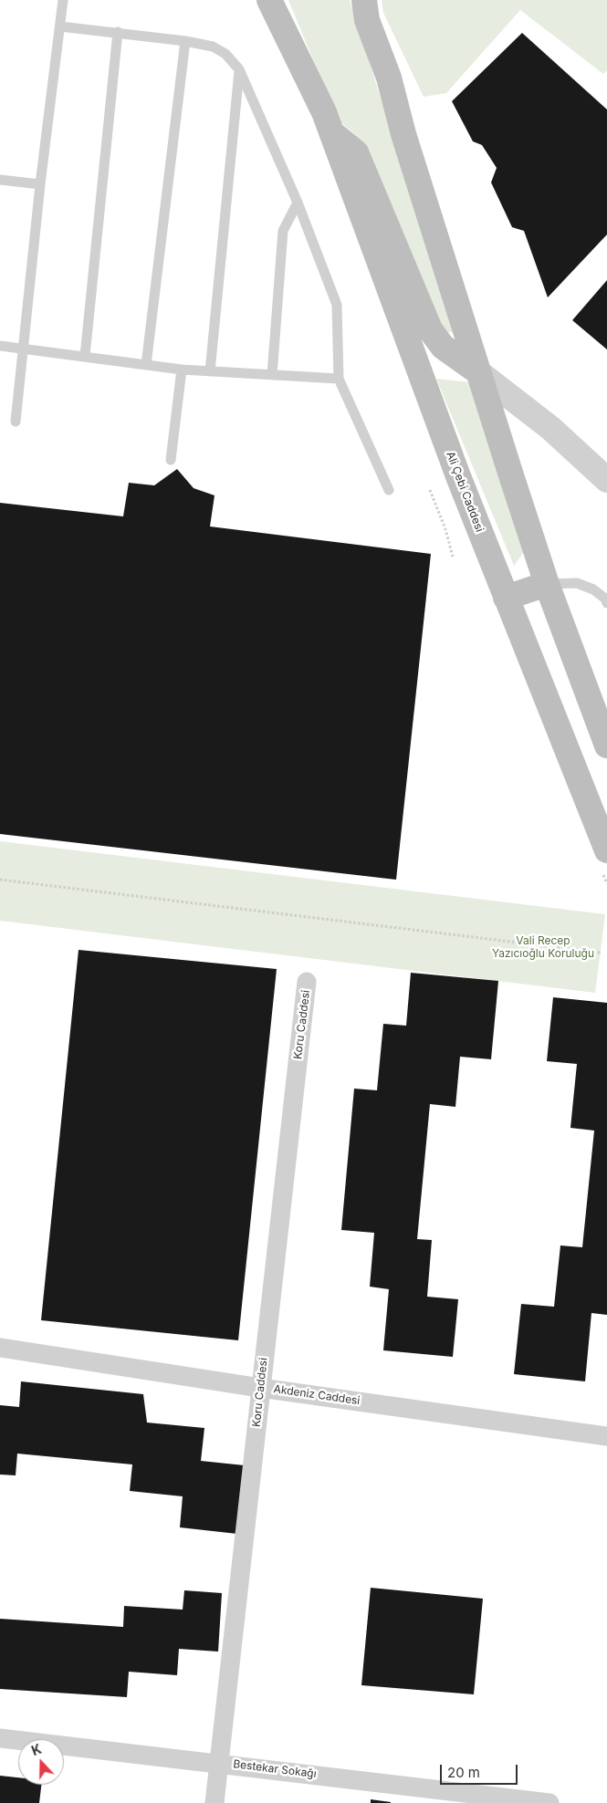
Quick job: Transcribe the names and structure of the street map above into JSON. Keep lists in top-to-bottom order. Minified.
{"streets":{"main road":["Ali Çebi Caddesi"],"street":["Koru Caddesi","Akdeniz Caddesi","Bestekar Sokağı"]},"crossings":[["Koru Caddesi","Akdeniz Caddesi"],["Koru Caddesi","Bestekar Sokağı"]],"parks":["Vali Recep Yazıcıoğlu Koruluğu"],"scale_bar":"20 m","north":"top"}
